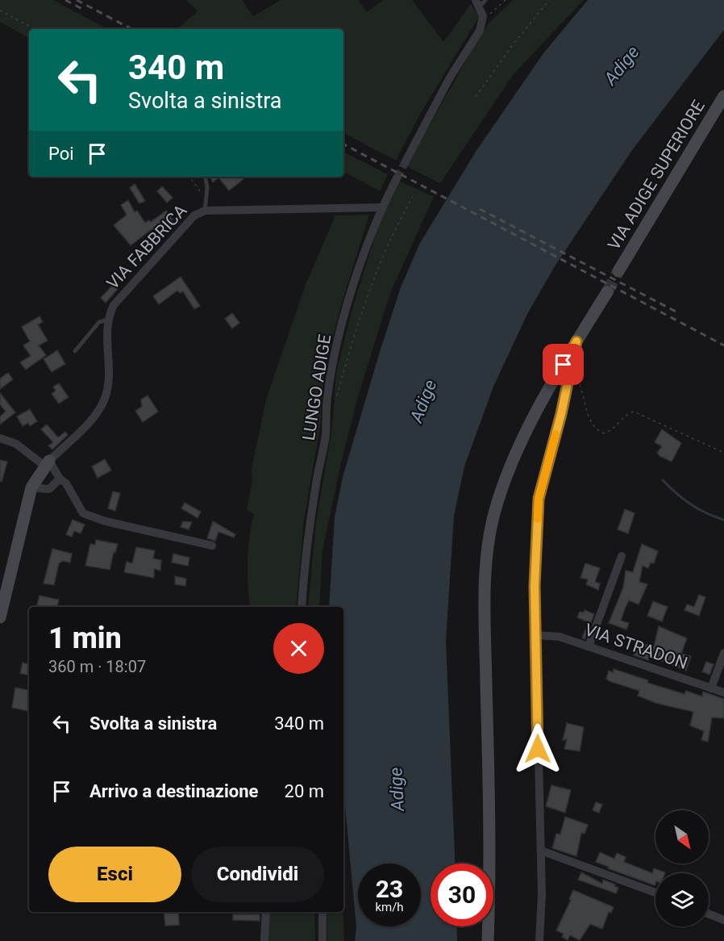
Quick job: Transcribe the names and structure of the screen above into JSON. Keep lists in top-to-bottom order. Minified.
{"streets":{"main road":["VIA ADIGE SUPERIORE"],"street":["VIA FABBRICA","LUNGO ADIGE","VIA STRADON"]},"crossings":[["VIA FABBRICA","LUNGO ADIGE"]],"water":["Adige"],"north":"bottom right","page":{"turn":["340 m","Svolta a sinistra"],"then":"Poi","heading":["1 min","360 m · 18:07"],"list":[{"name":"Svolta a sinistra","value":"340 m"},{"name":"Arrivo a destinazione","value":"20 m"}],"buttons":["Esci","Condividi"],"speed":"23 km/h","limit":"30"}}
